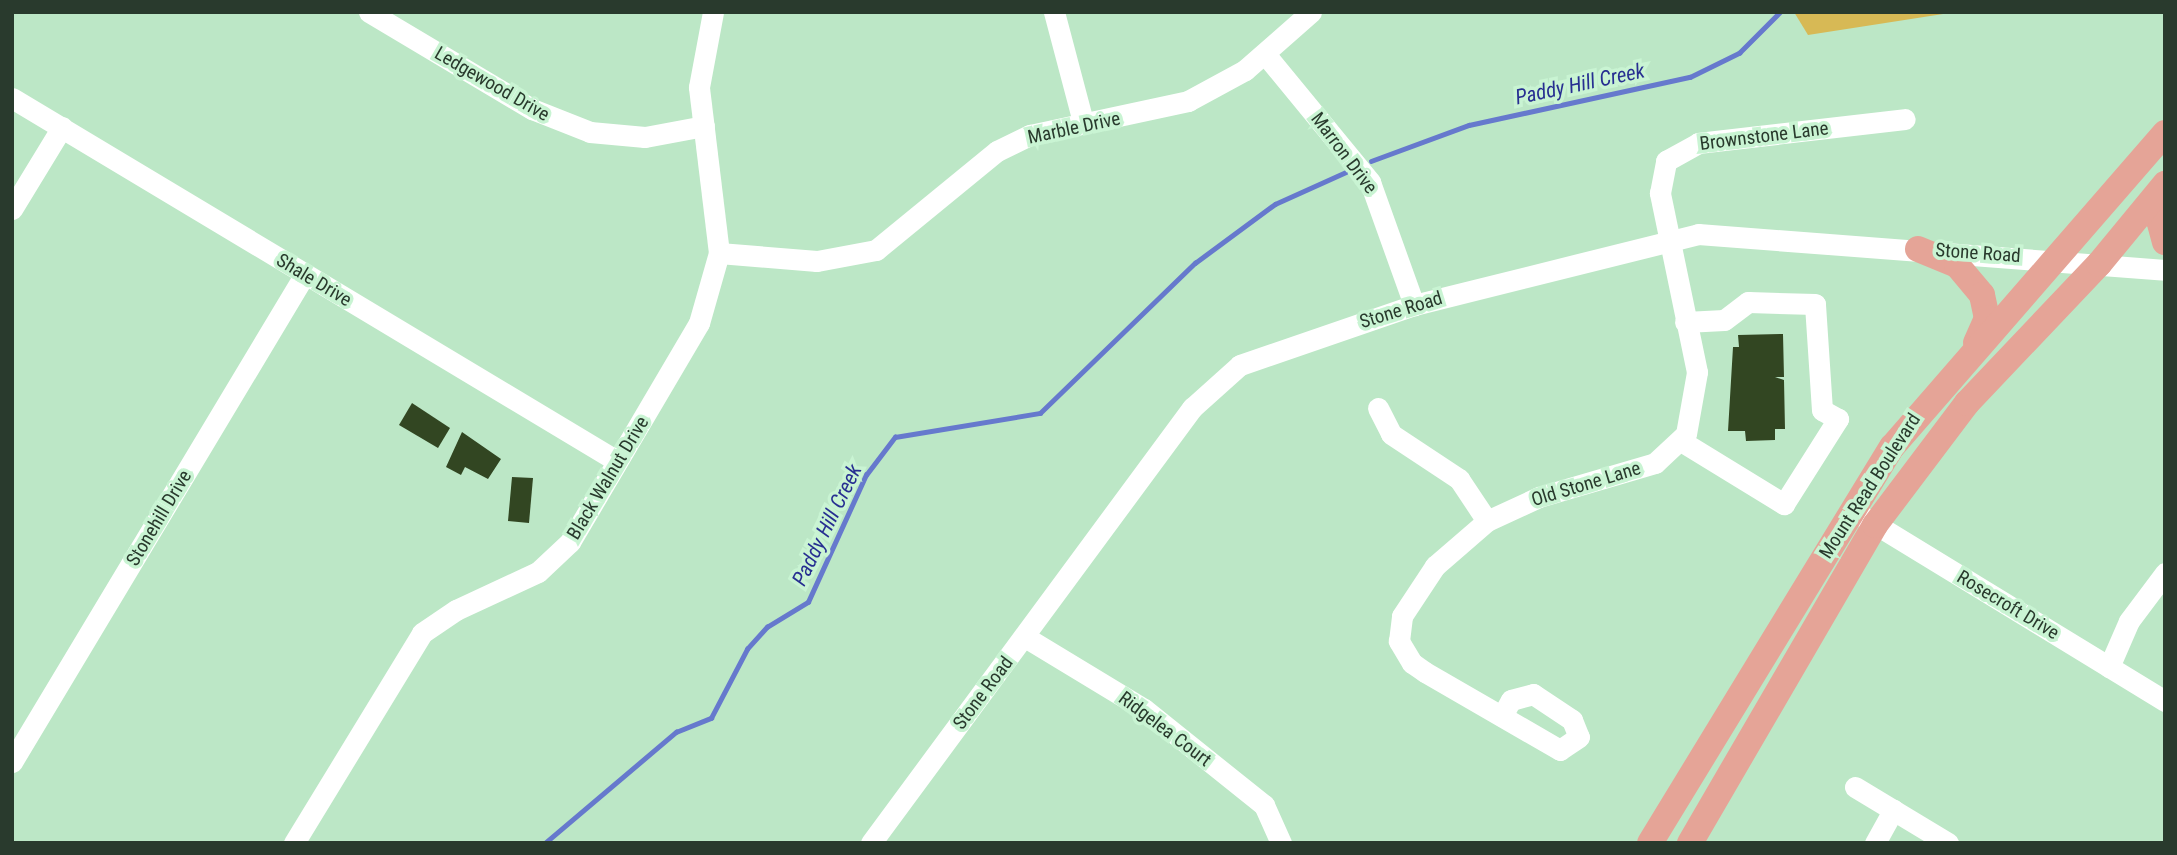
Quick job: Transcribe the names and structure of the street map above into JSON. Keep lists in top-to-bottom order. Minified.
{"streets":{"main road":["Mount Read Boulevard"],"street":["Ledgewood Drive","Marble Drive","Brownstone Lane","Marron Drive","Stone Road","Shale Drive","Black Walnut Drive","Old Stone Lane","Stonehill Drive","Rosecroft Drive","Ridgelea Court"]},"crossings":[["Ledgewood Drive","Black Walnut Drive"],["Marble Drive","Marron Drive"],["Marble Drive","Black Walnut Drive"],["Brownstone Lane","Stone Road"],["Marron Drive","Stone Road"],["Stone Road","Mount Read Boulevard"],["Stone Road","Ridgelea Court"],["Shale Drive","Black Walnut Drive"],["Shale Drive","Stonehill Drive"],["Mount Read Boulevard","Rosecroft Drive"]],"water":["Paddy Hill Creek"]}
